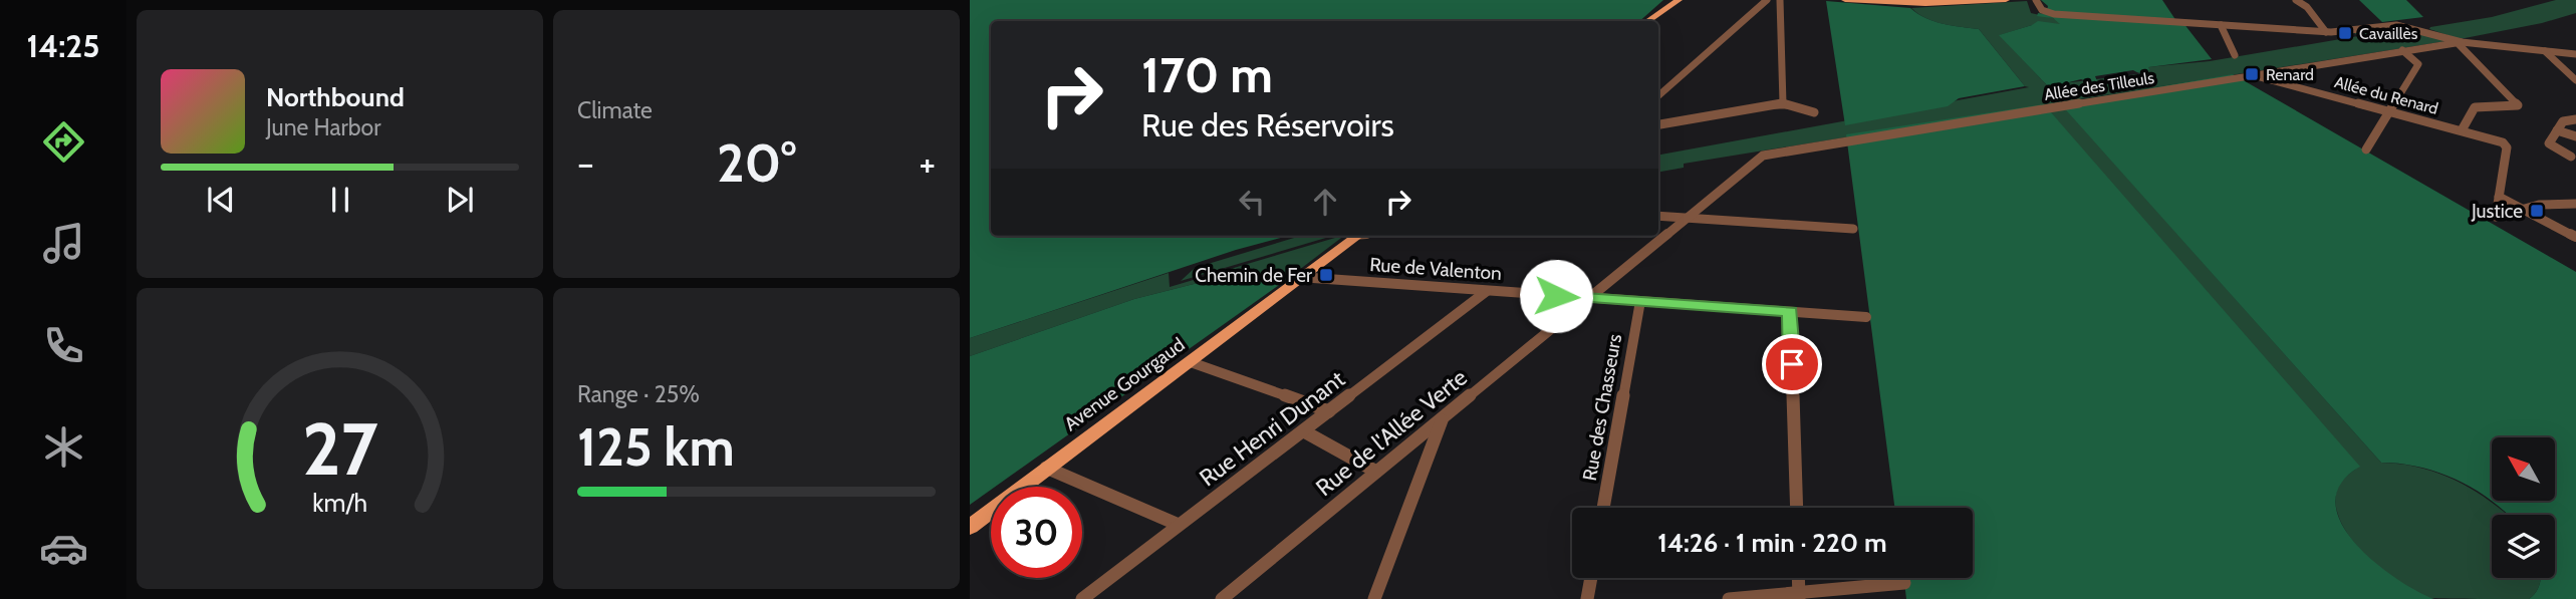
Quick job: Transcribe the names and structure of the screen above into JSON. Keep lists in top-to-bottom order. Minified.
{"streets":{"main road":["Avenue Gourgaud"],"street":["Allée des Tilleuls","Allée du Renard","Rue de Valenton","Rue des Chasseurs","Rue Henri Dunant","Rue de l'Allée Verte"]},"crossings":[["Allée des Tilleuls","Allée du Renard"],["Allée des Tilleuls","Rue de l'Allée Verte"],["Rue de Valenton","Avenue Gourgaud"],["Rue de Valenton","Rue des Chasseurs"],["Rue de Valenton","Rue Henri Dunant"],["Rue de Valenton","Rue de l'Allée Verte"]],"places":{"transit":["Cavaillès","Renard","Justice","Chemin de Fer"]},"north":"top left","page":{"tabs":"14:25","tile":["Climate",["Range · 25%","125 km"]],"turn":["170 m","Rue des Réservoirs"],"song":["Northbound","June Harbor"],"heat":["−","20°","+"],"limit":"30","trip":"14:26 · 1 min · 220 m","gauge":["27","km/h"]}}
